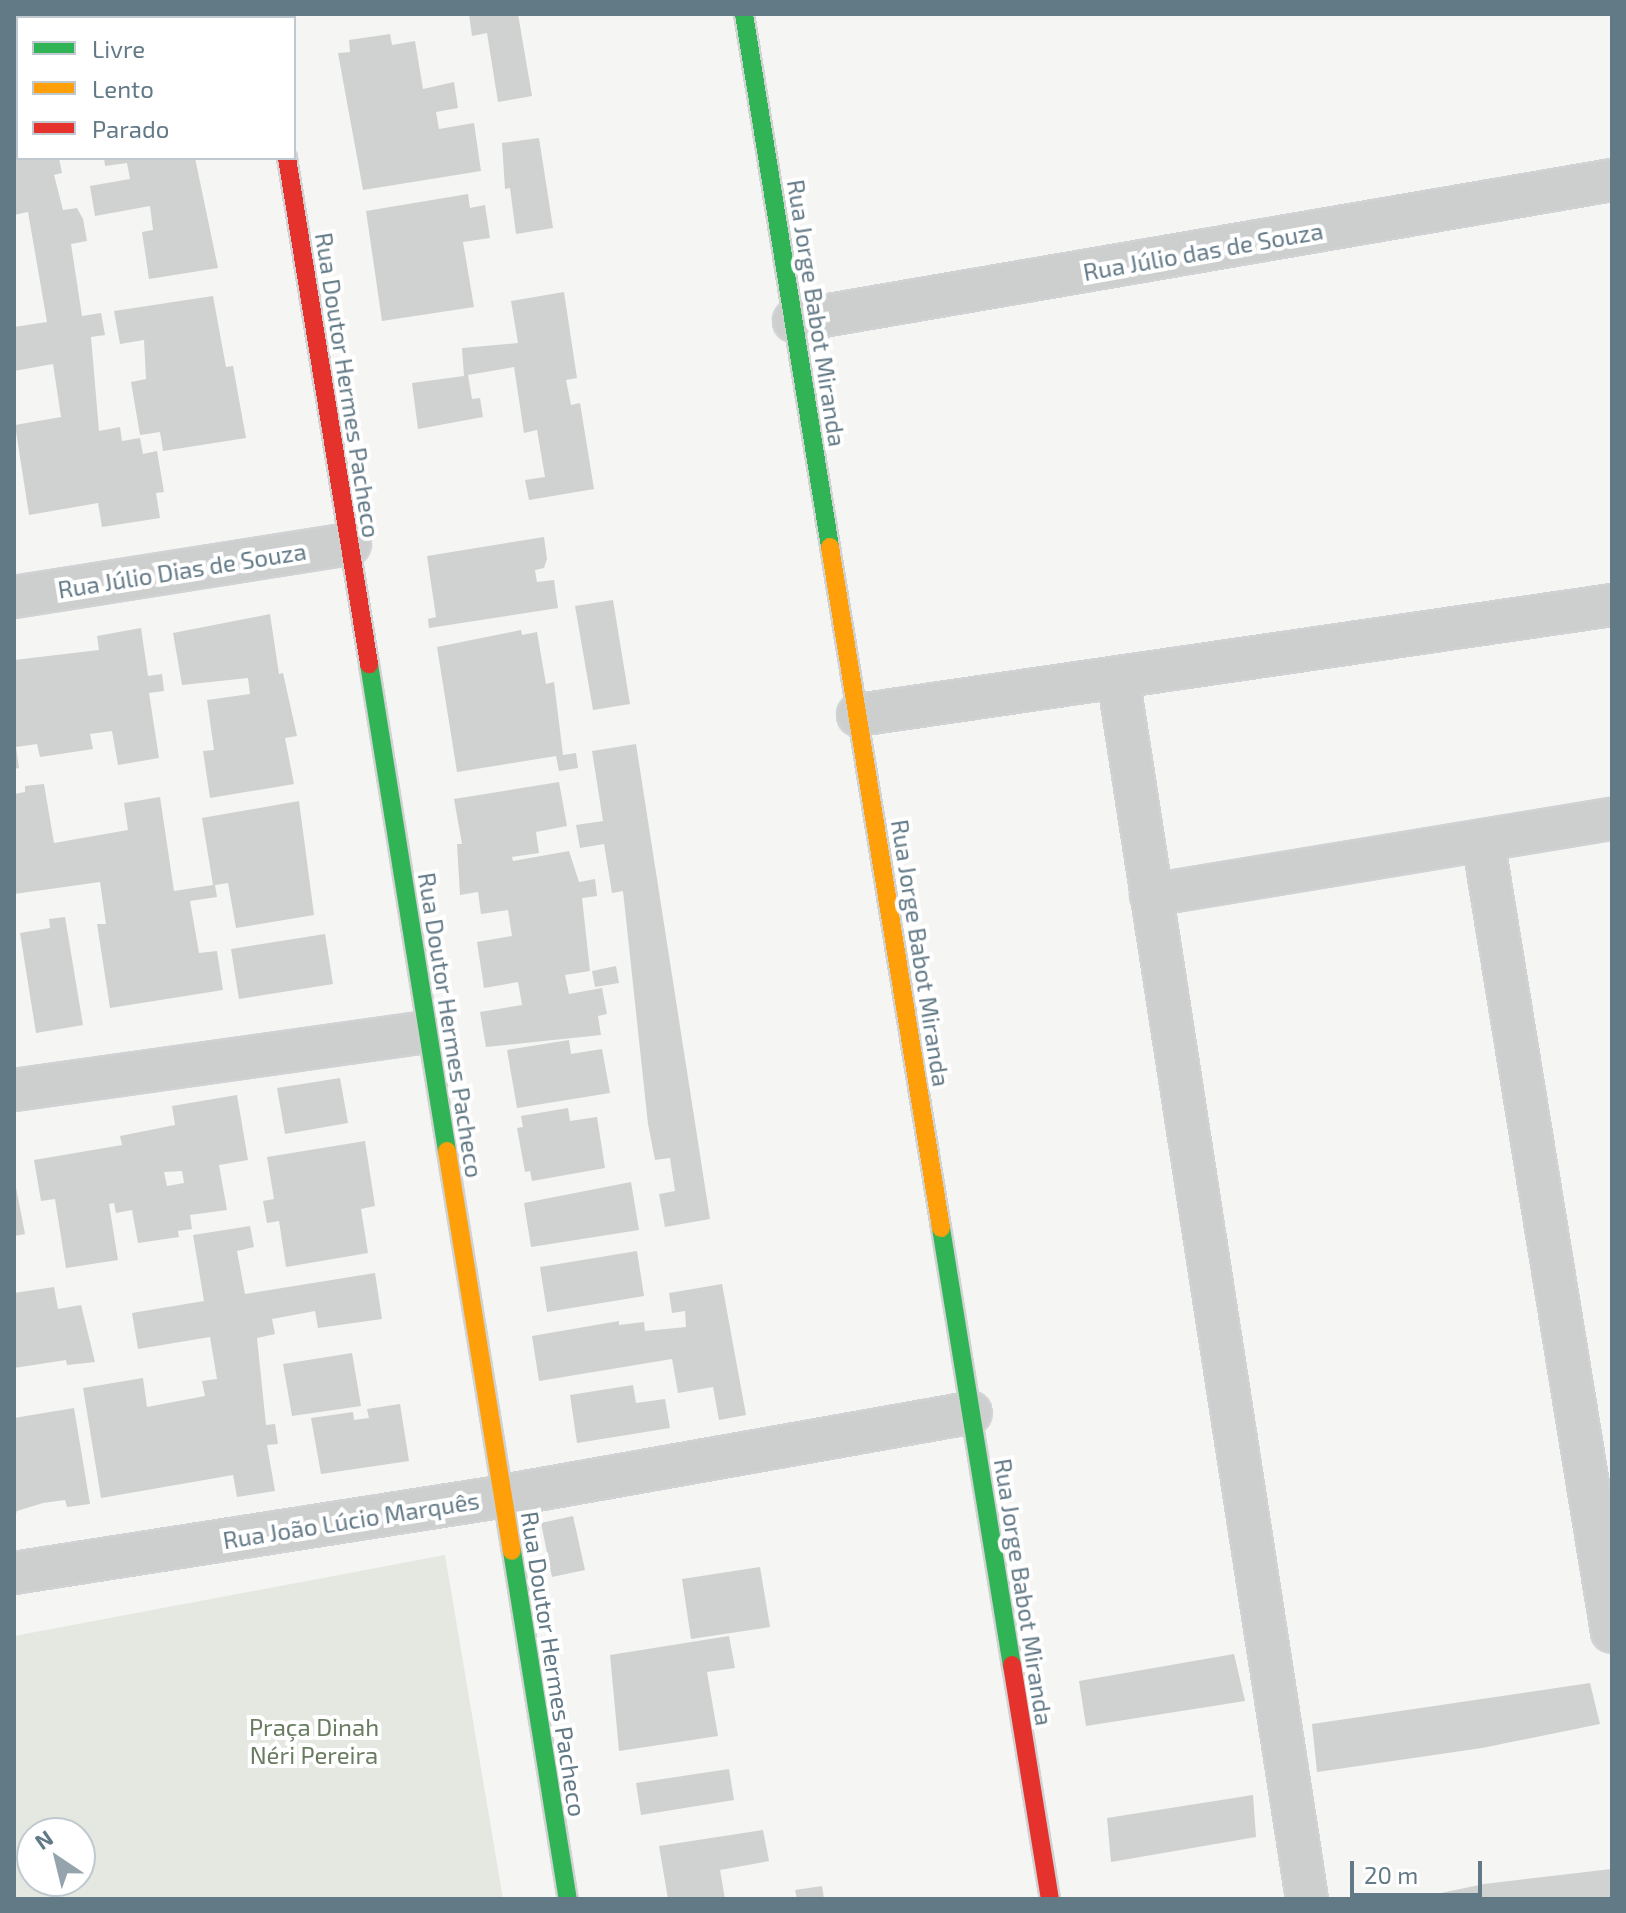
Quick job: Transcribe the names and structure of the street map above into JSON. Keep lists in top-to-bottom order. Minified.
{"streets":{"street":["Rua Júlio das de Souza","Rua Jorge Babot Miranda","Rua Doutor Hermes Pacheco","Rua Júlio Dias de Souza","Rua João Lúcio Marquês"]},"crossings":[["Rua Júlio das de Souza","Rua Jorge Babot Miranda"],["Rua Jorge Babot Miranda","Rua João Lúcio Marquês"],["Rua Doutor Hermes Pacheco","Rua Júlio Dias de Souza"],["Rua Doutor Hermes Pacheco","Rua João Lúcio Marquês"]],"parks":["Praça Dinah Néri Pereira"],"legend":["Livre","Lento","Parado"],"scale_bar":"20 m","north":"top left"}
